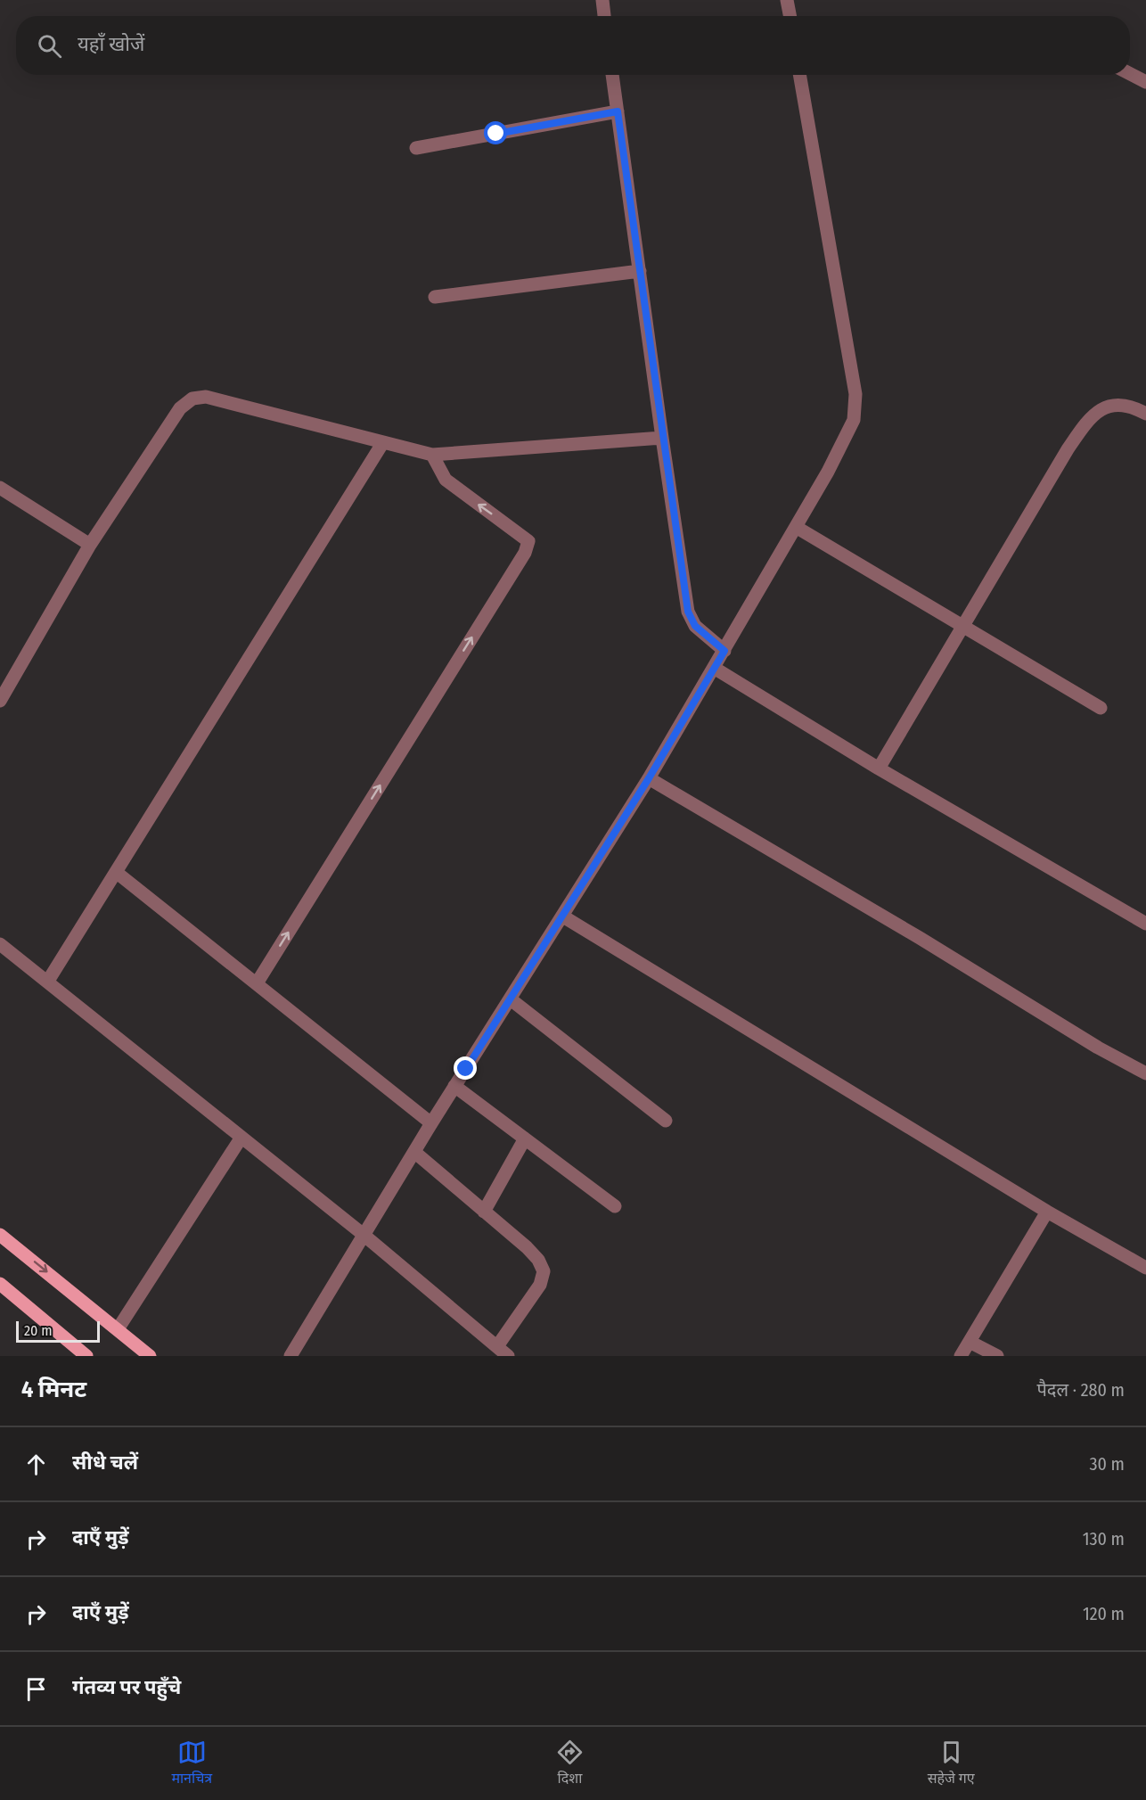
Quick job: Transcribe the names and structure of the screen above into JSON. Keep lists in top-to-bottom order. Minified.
{"scale_bar":"20 m","page":{"search":"यहाँ खोजें","scale":"20 m","heading":["4 मिनट","पैदल · 280 m"],"list":[["सीधे चलें","30 m"],["दाएँ मुड़ें","130 m"],["दाएँ मुड़ें","120 m"],"गंतव्य पर पहुँचे"],"nav":["मानचित्र","दिशा","सहेजे गए"]}}
